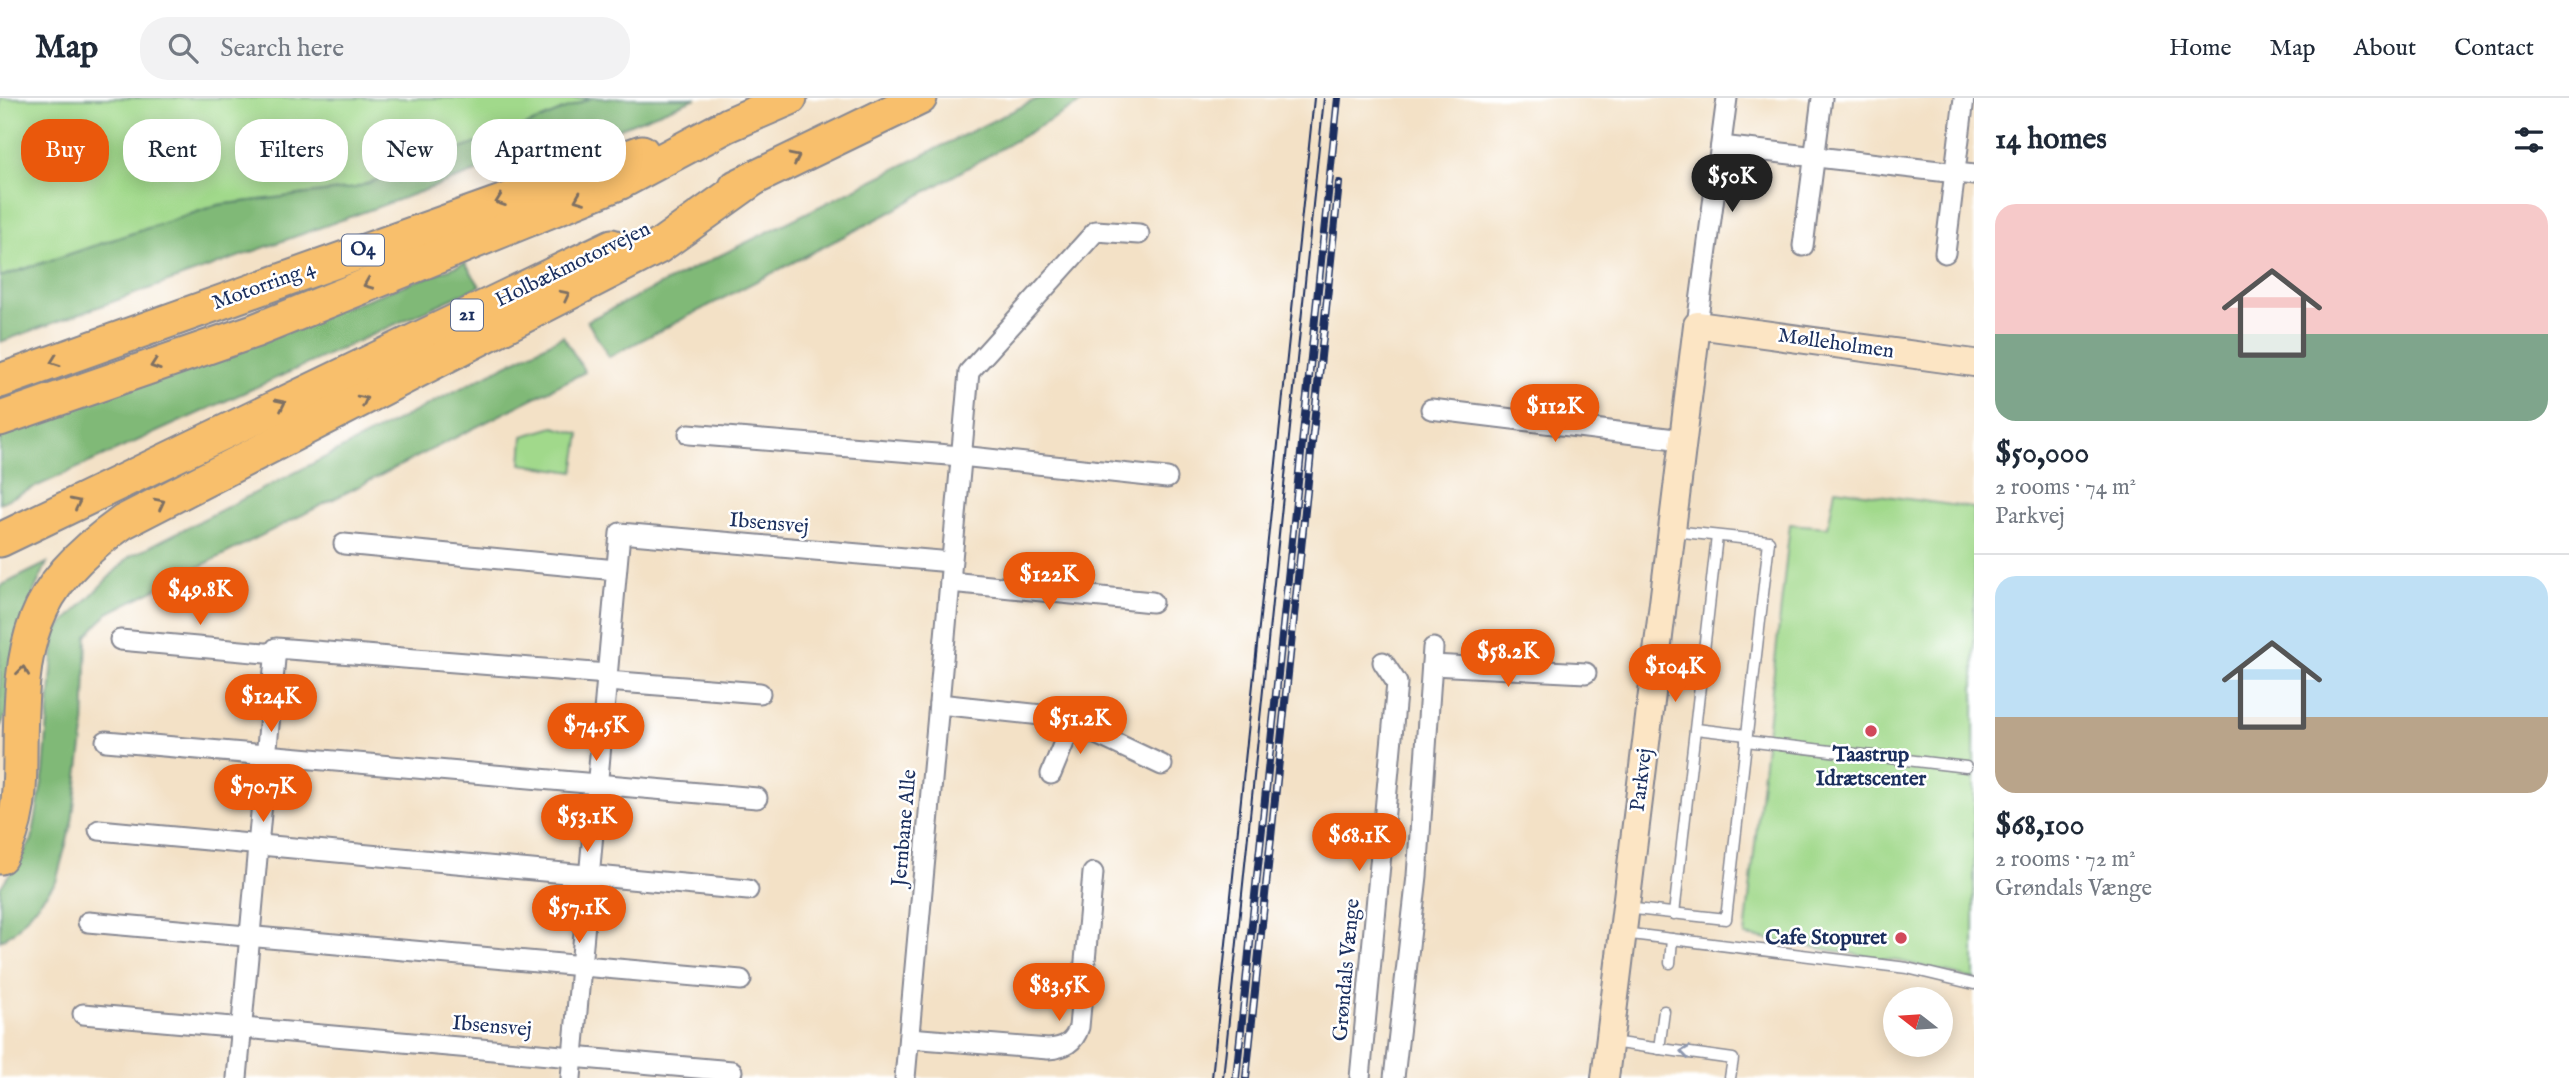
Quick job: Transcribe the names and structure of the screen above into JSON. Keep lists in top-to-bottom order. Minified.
{"streets":{"highway":["O4","Holbækmotorvejen","Motorring 4","21"],"street":["Mølleholmen","Ibsensvej","Parkvej","Jernbane Alle","Grøndals Vænge"]},"crossings":[["Mølleholmen","Parkvej"],["Ibsensvej","Jernbane Alle"]],"places":["Taastrup Idrætscenter","Cafe Stopuret"],"north":"left","page":{"header":"Map","search":"Search here","nav":["Home","Map","About","Contact"],"heading":"14 homes","chip":["Buy","Rent","Filters","New","Apartment"],"price":["$50K","$112K","$122K","$49.8K","$58.2K","$104K","$124K","$51.2K","$74.5K","$70.7K","$53.1K","$68.1K","$57.1K","$83.5K"],"list":[{"name":"$50,000","note":"2 rooms · 74 m² · Parkvej"},{"name":"$68,100","note":"2 rooms · 72 m² · Grøndals Vænge"}]}}
